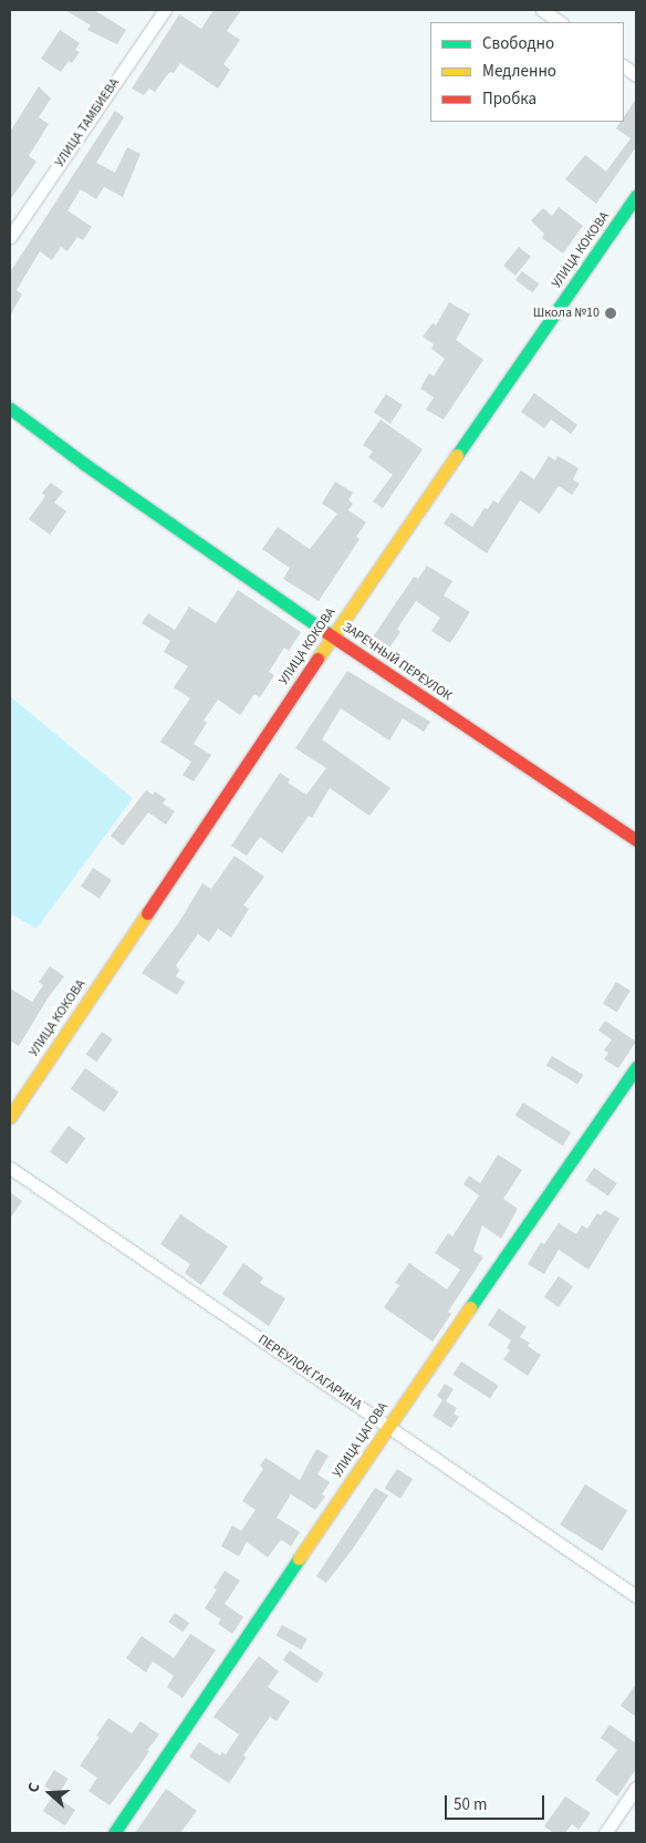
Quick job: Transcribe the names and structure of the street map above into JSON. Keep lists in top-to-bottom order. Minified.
{"streets":{"street":["УЛИЦА ТАМБИЕВА","УЛИЦА КОКОВА","ЗАРЕЧНЫЙ ПЕРЕУЛОК","ПЕРЕУЛОК ГАГАРИНА","УЛИЦА ЦАГОВА"]},"crossings":[["УЛИЦА КОКОВА","ЗАРЕЧНЫЙ ПЕРЕУЛОК"],["ПЕРЕУЛОК ГАГАРИНА","УЛИЦА ЦАГОВА"]],"places":["Школа №10"],"legend":["Свободно","Медленно","Пробка"],"scale_bar":"50 m","north":"left"}
